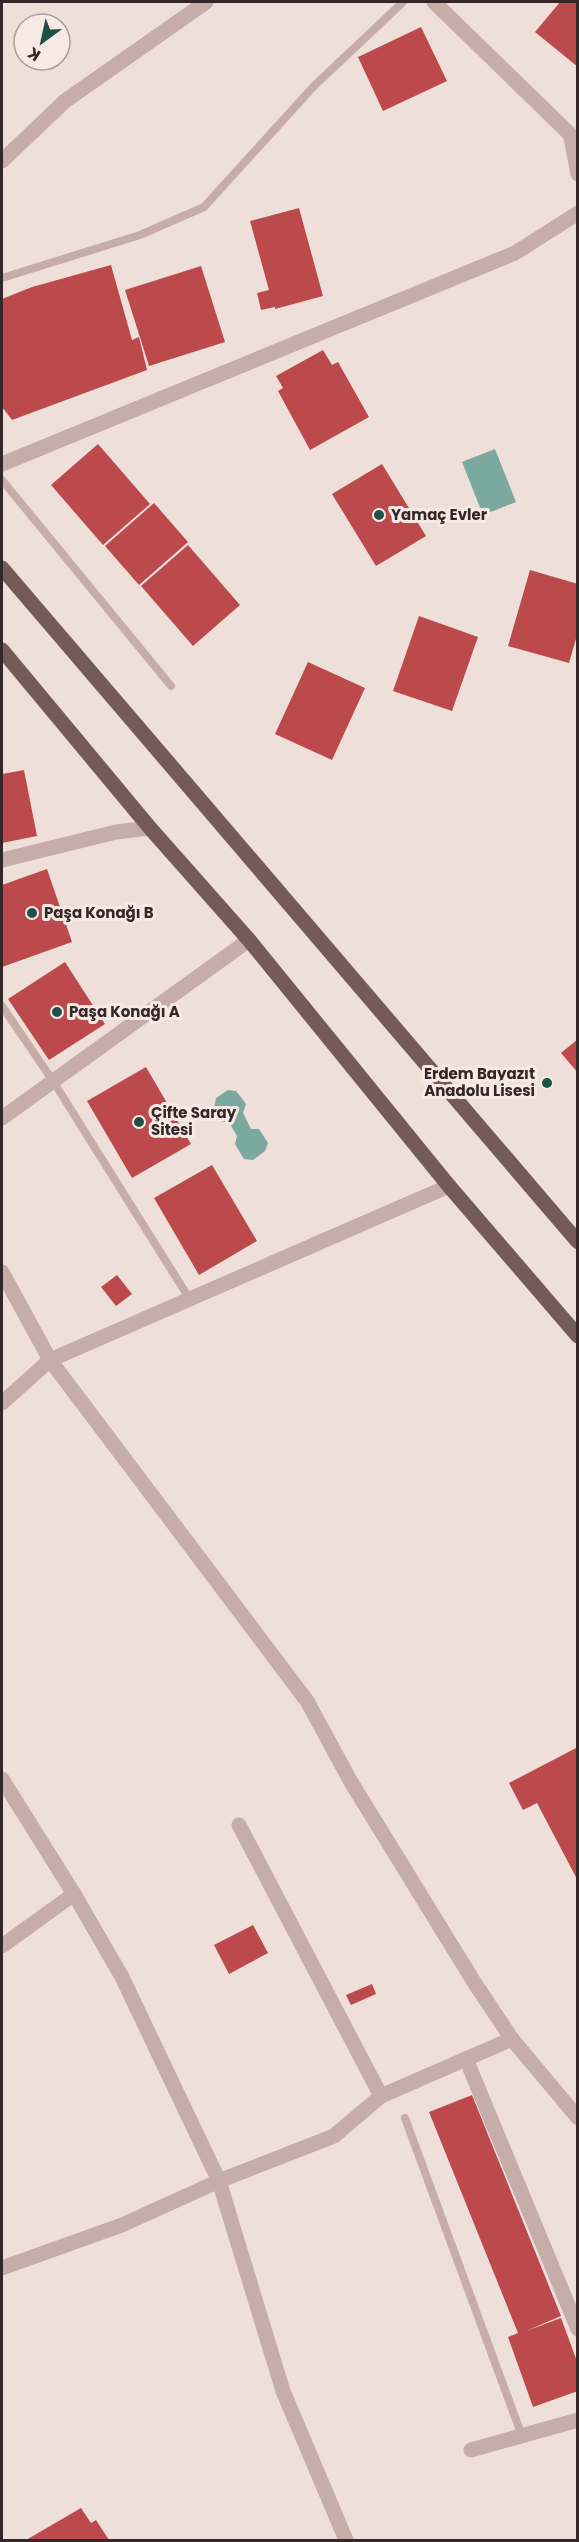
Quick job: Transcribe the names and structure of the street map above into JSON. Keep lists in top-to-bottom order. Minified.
{"places":["Yamaç Evler","Paşa Konağı B","Paşa Konağı A","Erdem Bayazıt Anadolu Lisesi","Çifte Saray Sitesi"],"north":"bottom left"}
